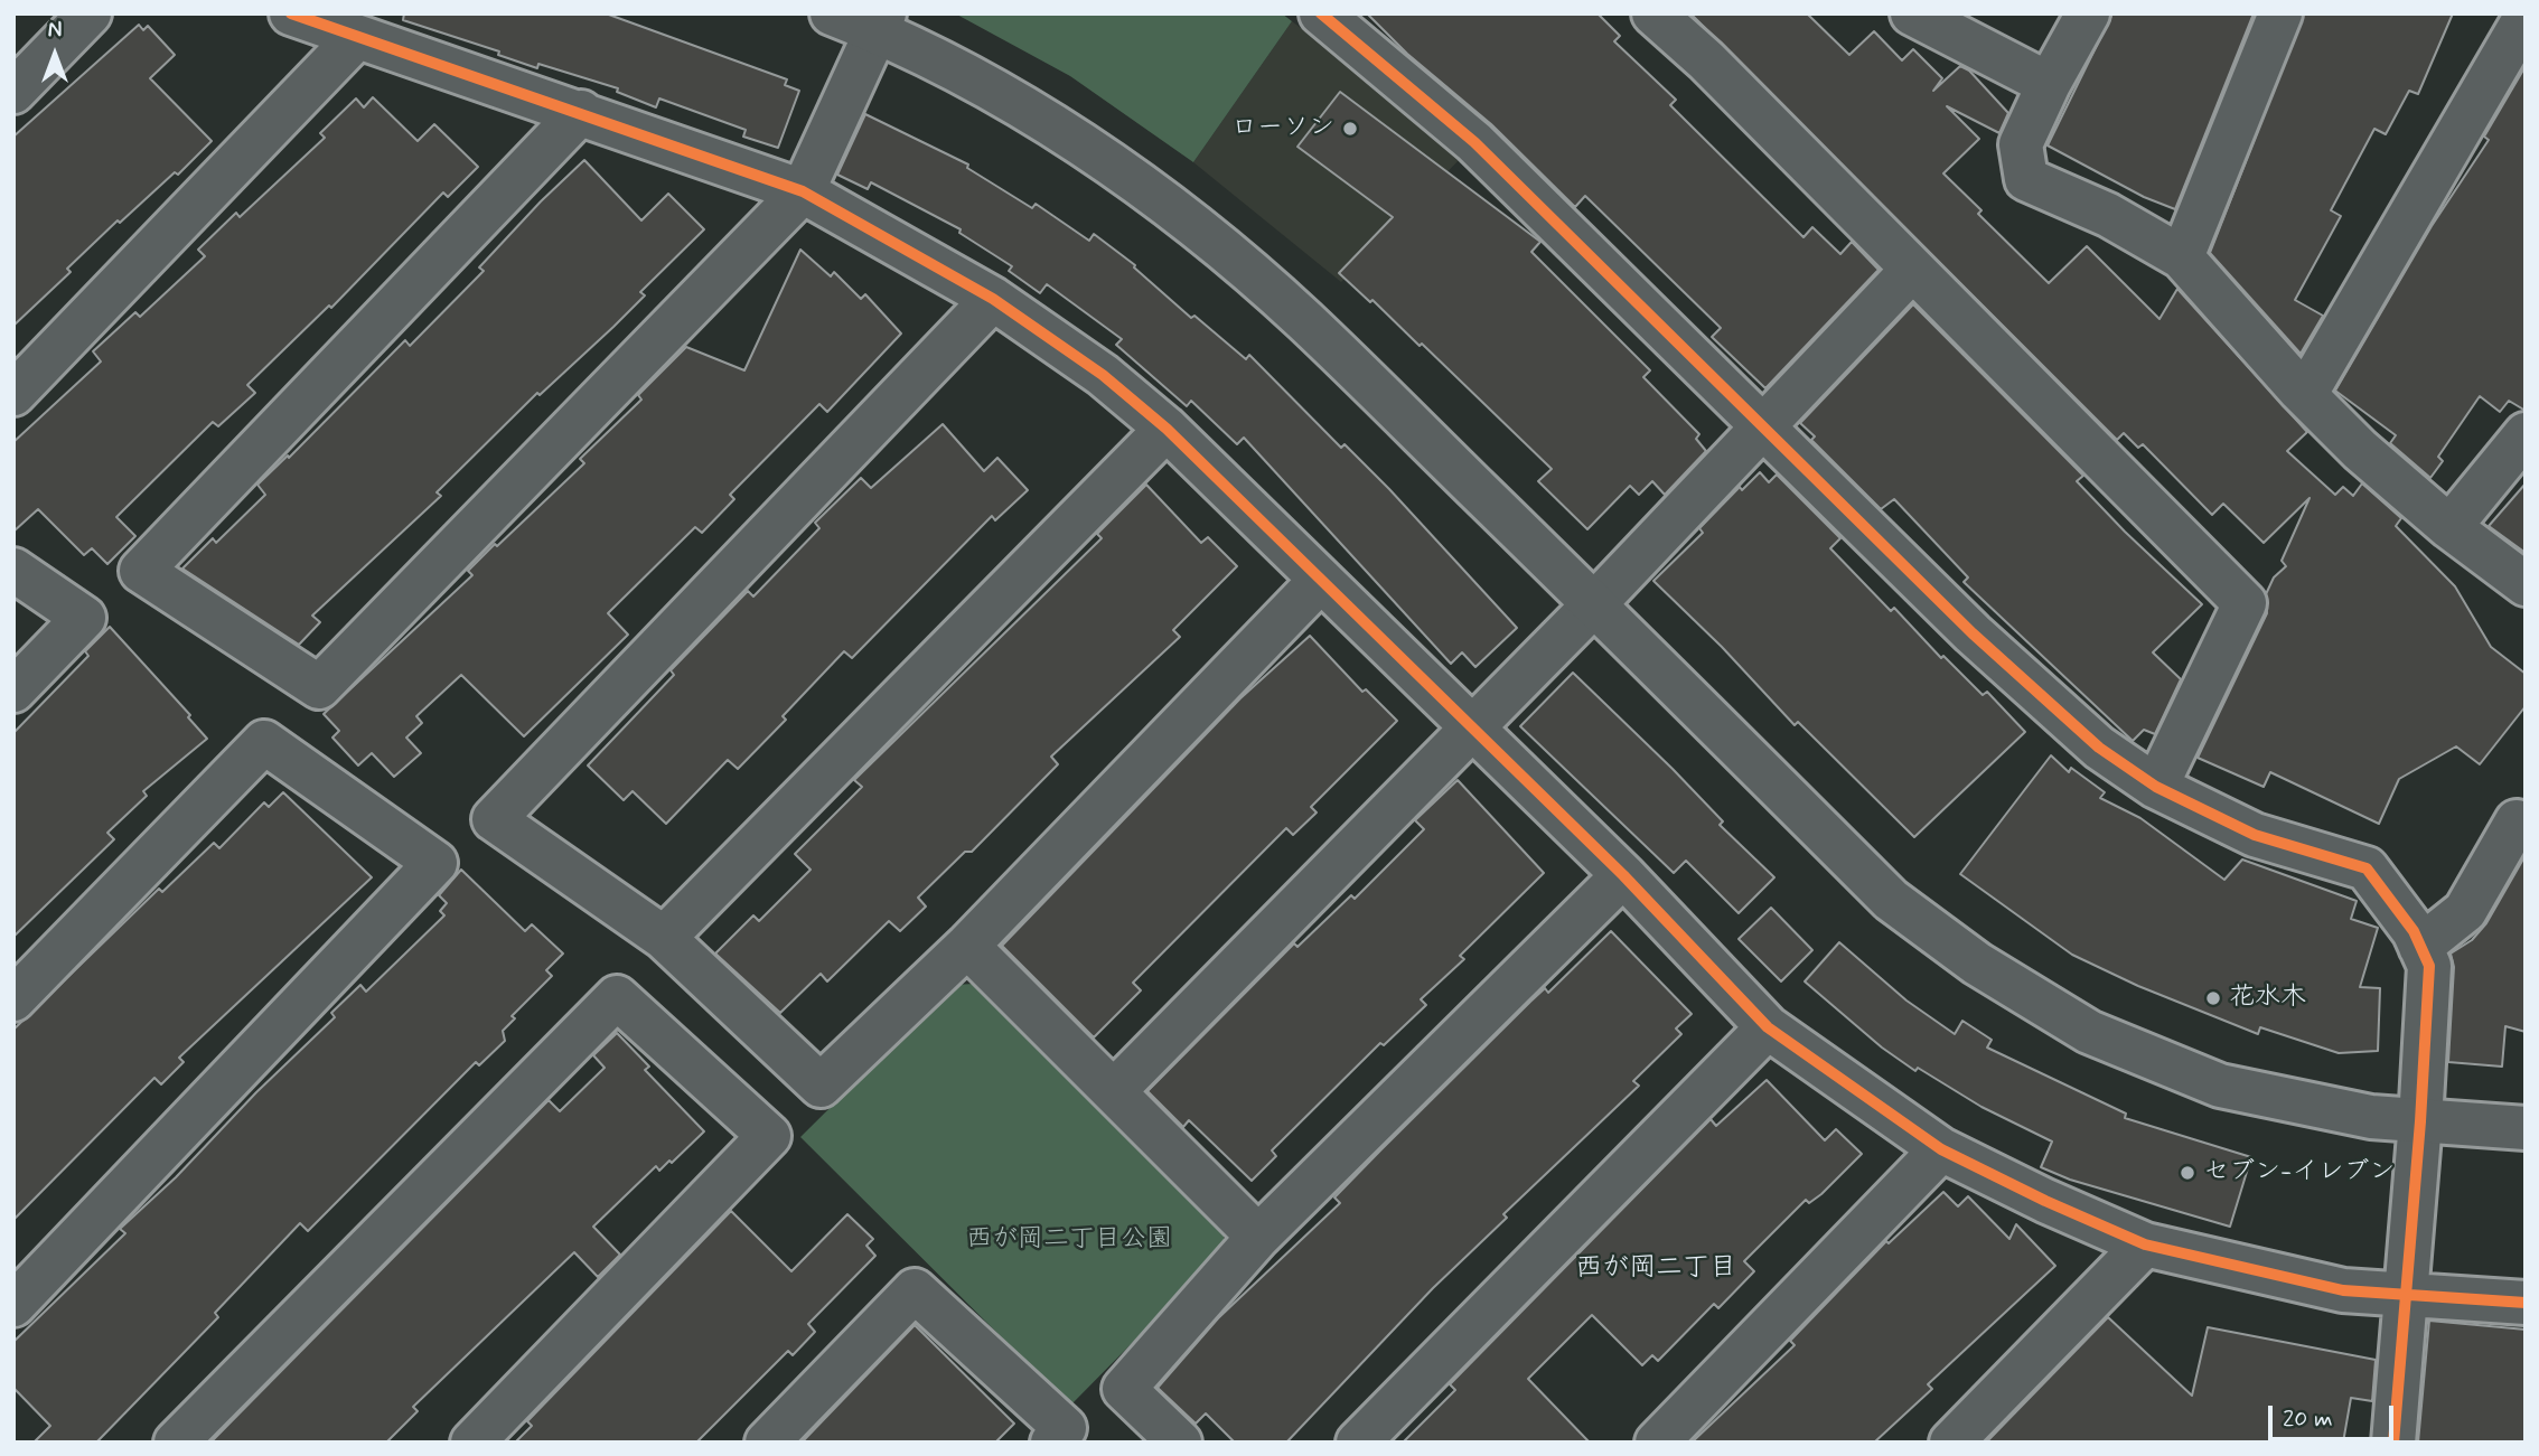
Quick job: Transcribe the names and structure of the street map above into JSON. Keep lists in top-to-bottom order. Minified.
{"districts":["西が岡二丁目"],"parks":["西が岡二丁目公園"],"places":["ローソン","花水木","セブン-イレブン"],"scale_bar":"20 m","north":"top"}
